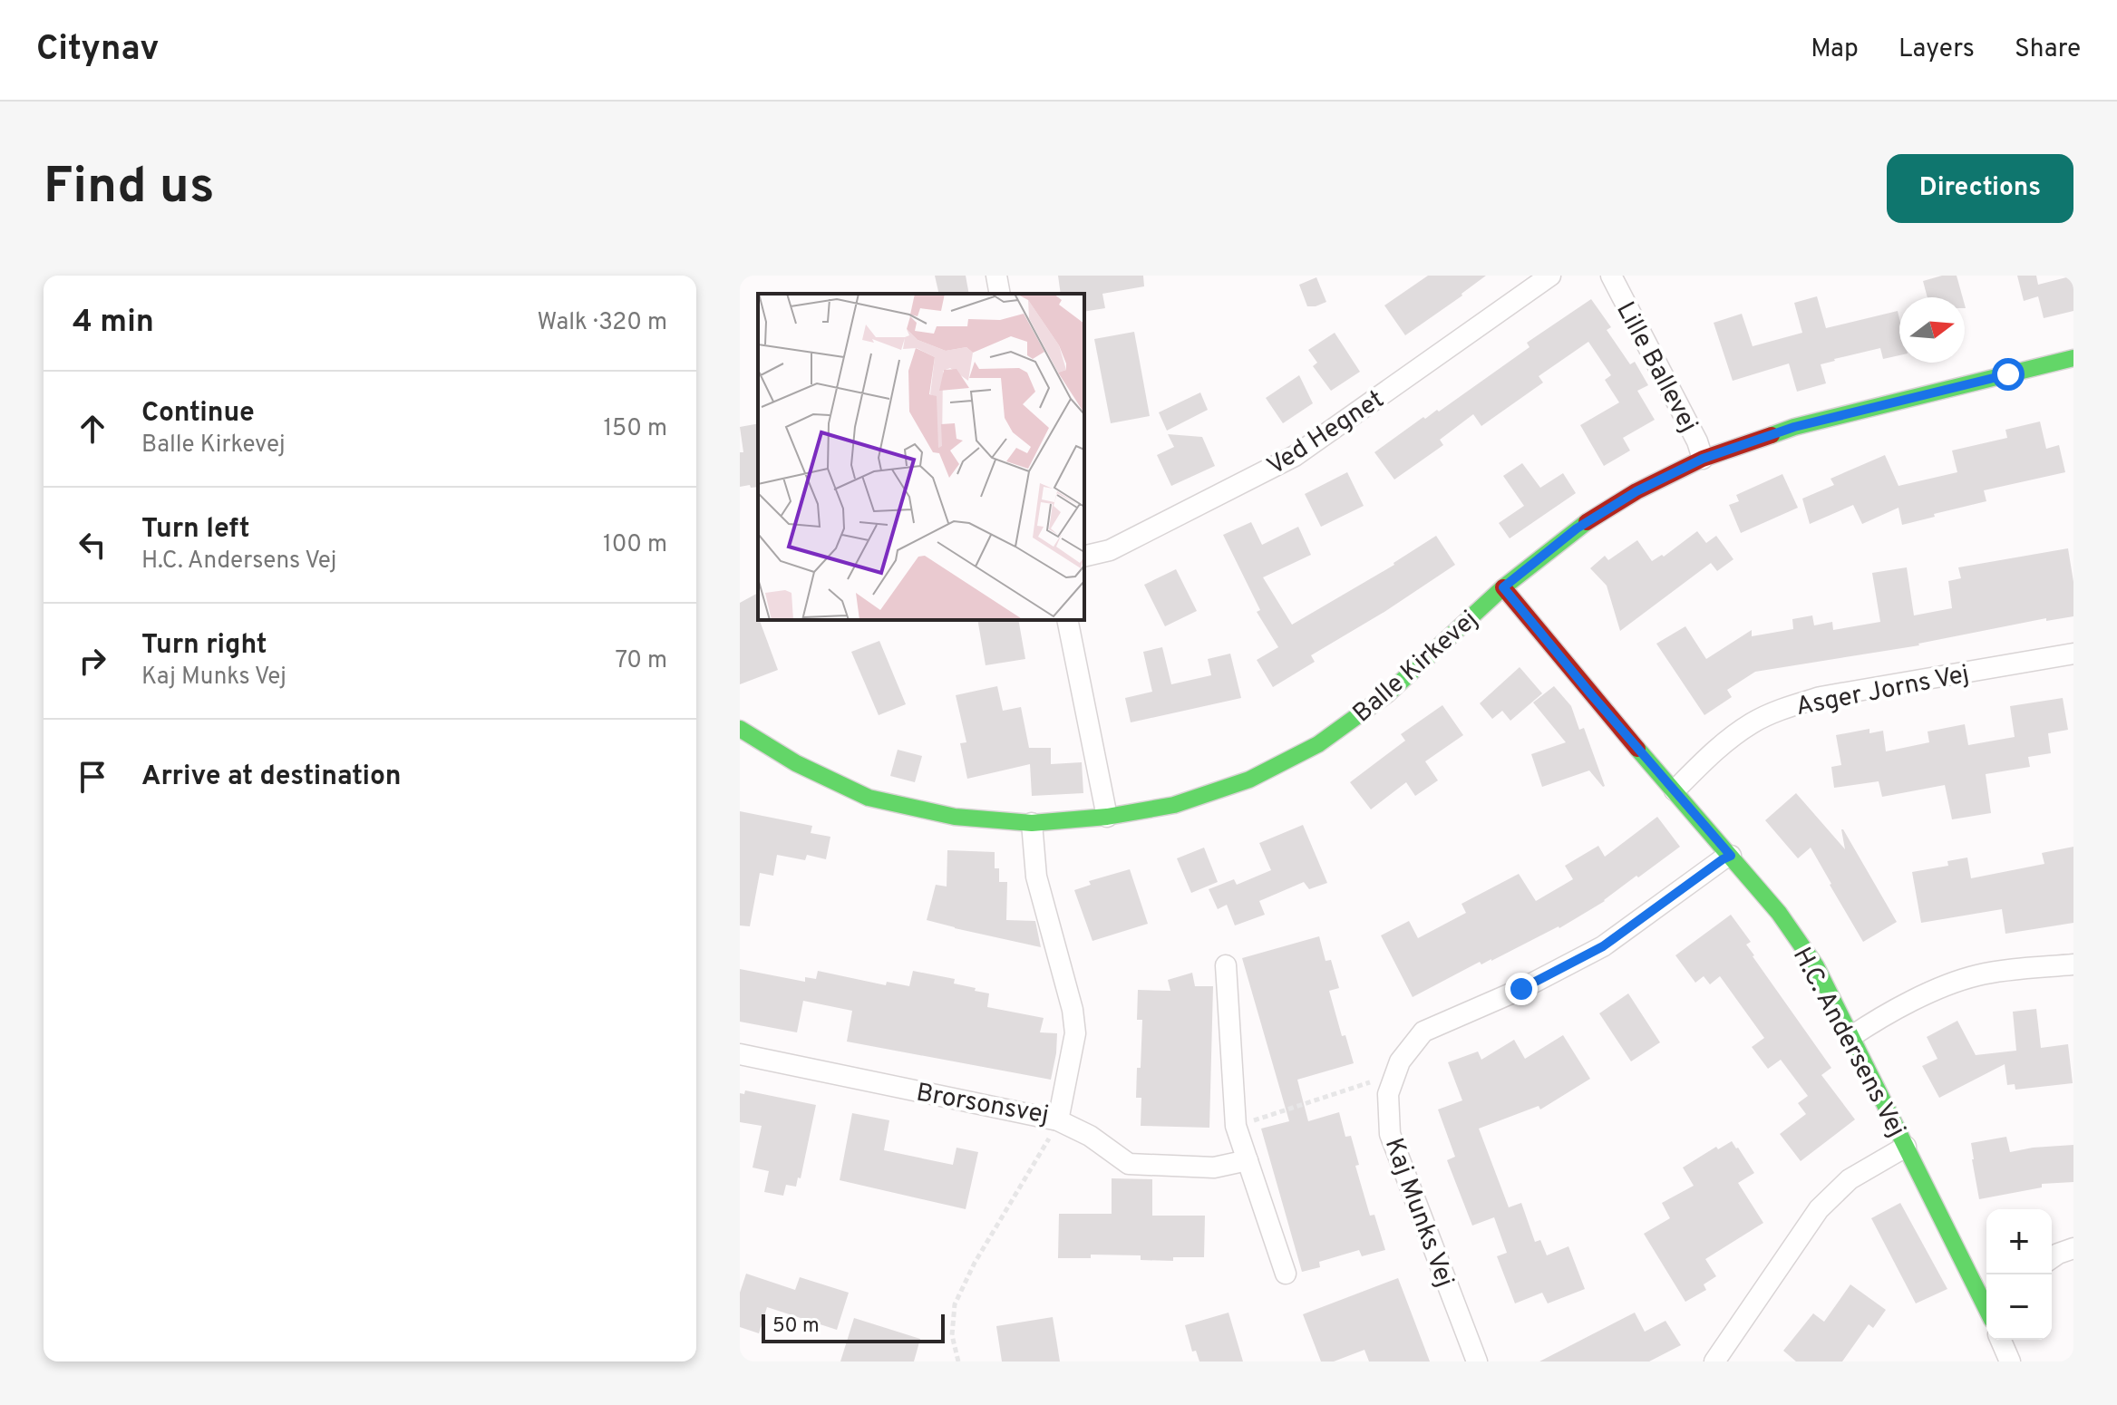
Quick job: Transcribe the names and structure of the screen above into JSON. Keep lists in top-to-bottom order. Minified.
{"streets":{"street":["Lille Ballevej","Ved Hegnet","Balle Kirkevej","Asger Jorns Vej","H.C. Andersens Vej","Brorsonsvej","Kaj Munks Vej"]},"crossings":[["Lille Ballevej","Balle Kirkevej"],["Balle Kirkevej","H.C. Andersens Vej"],["Balle Kirkevej","Brorsonsvej"],["Asger Jorns Vej","H.C. Andersens Vej"],["H.C. Andersens Vej","Kaj Munks Vej"]],"scale_bar":"50 m","north":"right","page":{"header":"Citynav","nav":["Map","Layers","Share"],"buttons":"Directions","title":"Find us","heading":["4 min","Walk · 320 m"],"list":[["Continue","Balle Kirkevej","150 m"],["Turn left","H.C. Andersens Vej","100 m"],["Turn right","Kaj Munks Vej","70 m"],"Arrive at destination"],"map_buttons":["+","−"],"scale":"50 m"}}
